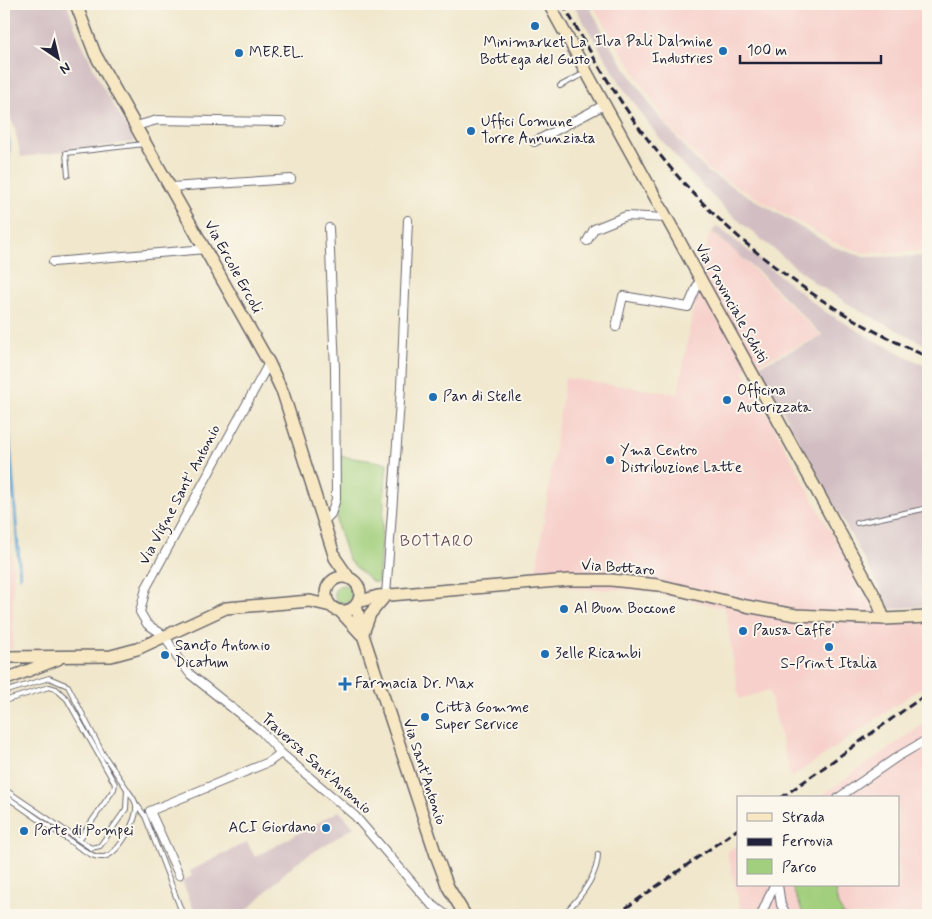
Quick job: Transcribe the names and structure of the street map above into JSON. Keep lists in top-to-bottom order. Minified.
{"streets":{"street":["Via Ercole Ercoli","Via Provinciale Schiti","Via Vigne Sant' Antonio","Via Bottaro","Traversa Sant'Antonio","Via Sant'Antonio"]},"crossings":[["Via Ercole Ercoli","Via Vigne Sant' Antonio"],["Via Ercole Ercoli","Via Bottaro"],["Via Ercole Ercoli","Via Sant'Antonio"],["Via Provinciale Schiti","Via Bottaro"],["Via Vigne Sant' Antonio","Traversa Sant'Antonio"],["Via Bottaro","Via Sant'Antonio"]],"districts":["BOTTARO"],"places":{"other":["Minimarket La Bottega del Gusto","Ilva Pali Dalmine Industries","MER.EL.","Uffici Comune Torre Annunziata","Pan di Stelle","Officina Autorizzata","Yma Centro Distribuzione Latte","Al Buon Boccone","Pausa Caffe'","S-Print Italia","3elle Ricambi","Sancto Antonio Dicatum","Città Gomme Super Service","ACI Giordano","Porte di Pompei"],"health":["Farmacia Dr. Max"]},"legend":["Strada","Ferrovia","Parco"],"scale_bar":"100 m","north":"bottom right"}
